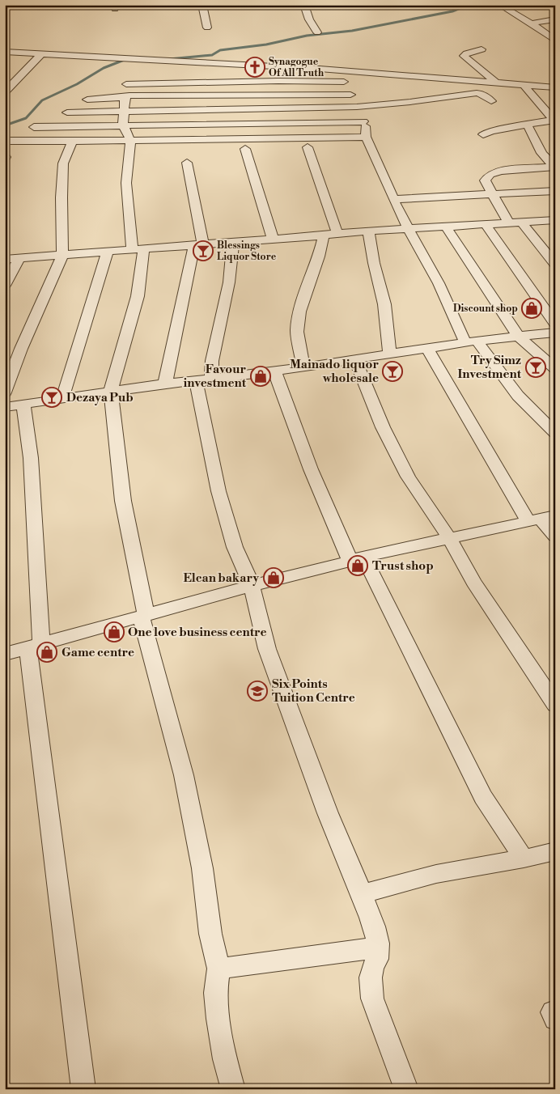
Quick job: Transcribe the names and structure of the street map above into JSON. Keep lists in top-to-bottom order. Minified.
{"places":{"church":["Synagogue Of All Truth"],"bar":["Blessings Liquor Store","Try Simz Investment","Mainado liquor wholesale","Dezaya Pub"],"shop":["Discount shop","Favour investment","Trust shop","Elcan bakary","One love business centre","Game centre"],"school or university":["Six Points Tuition Centre"]}}
